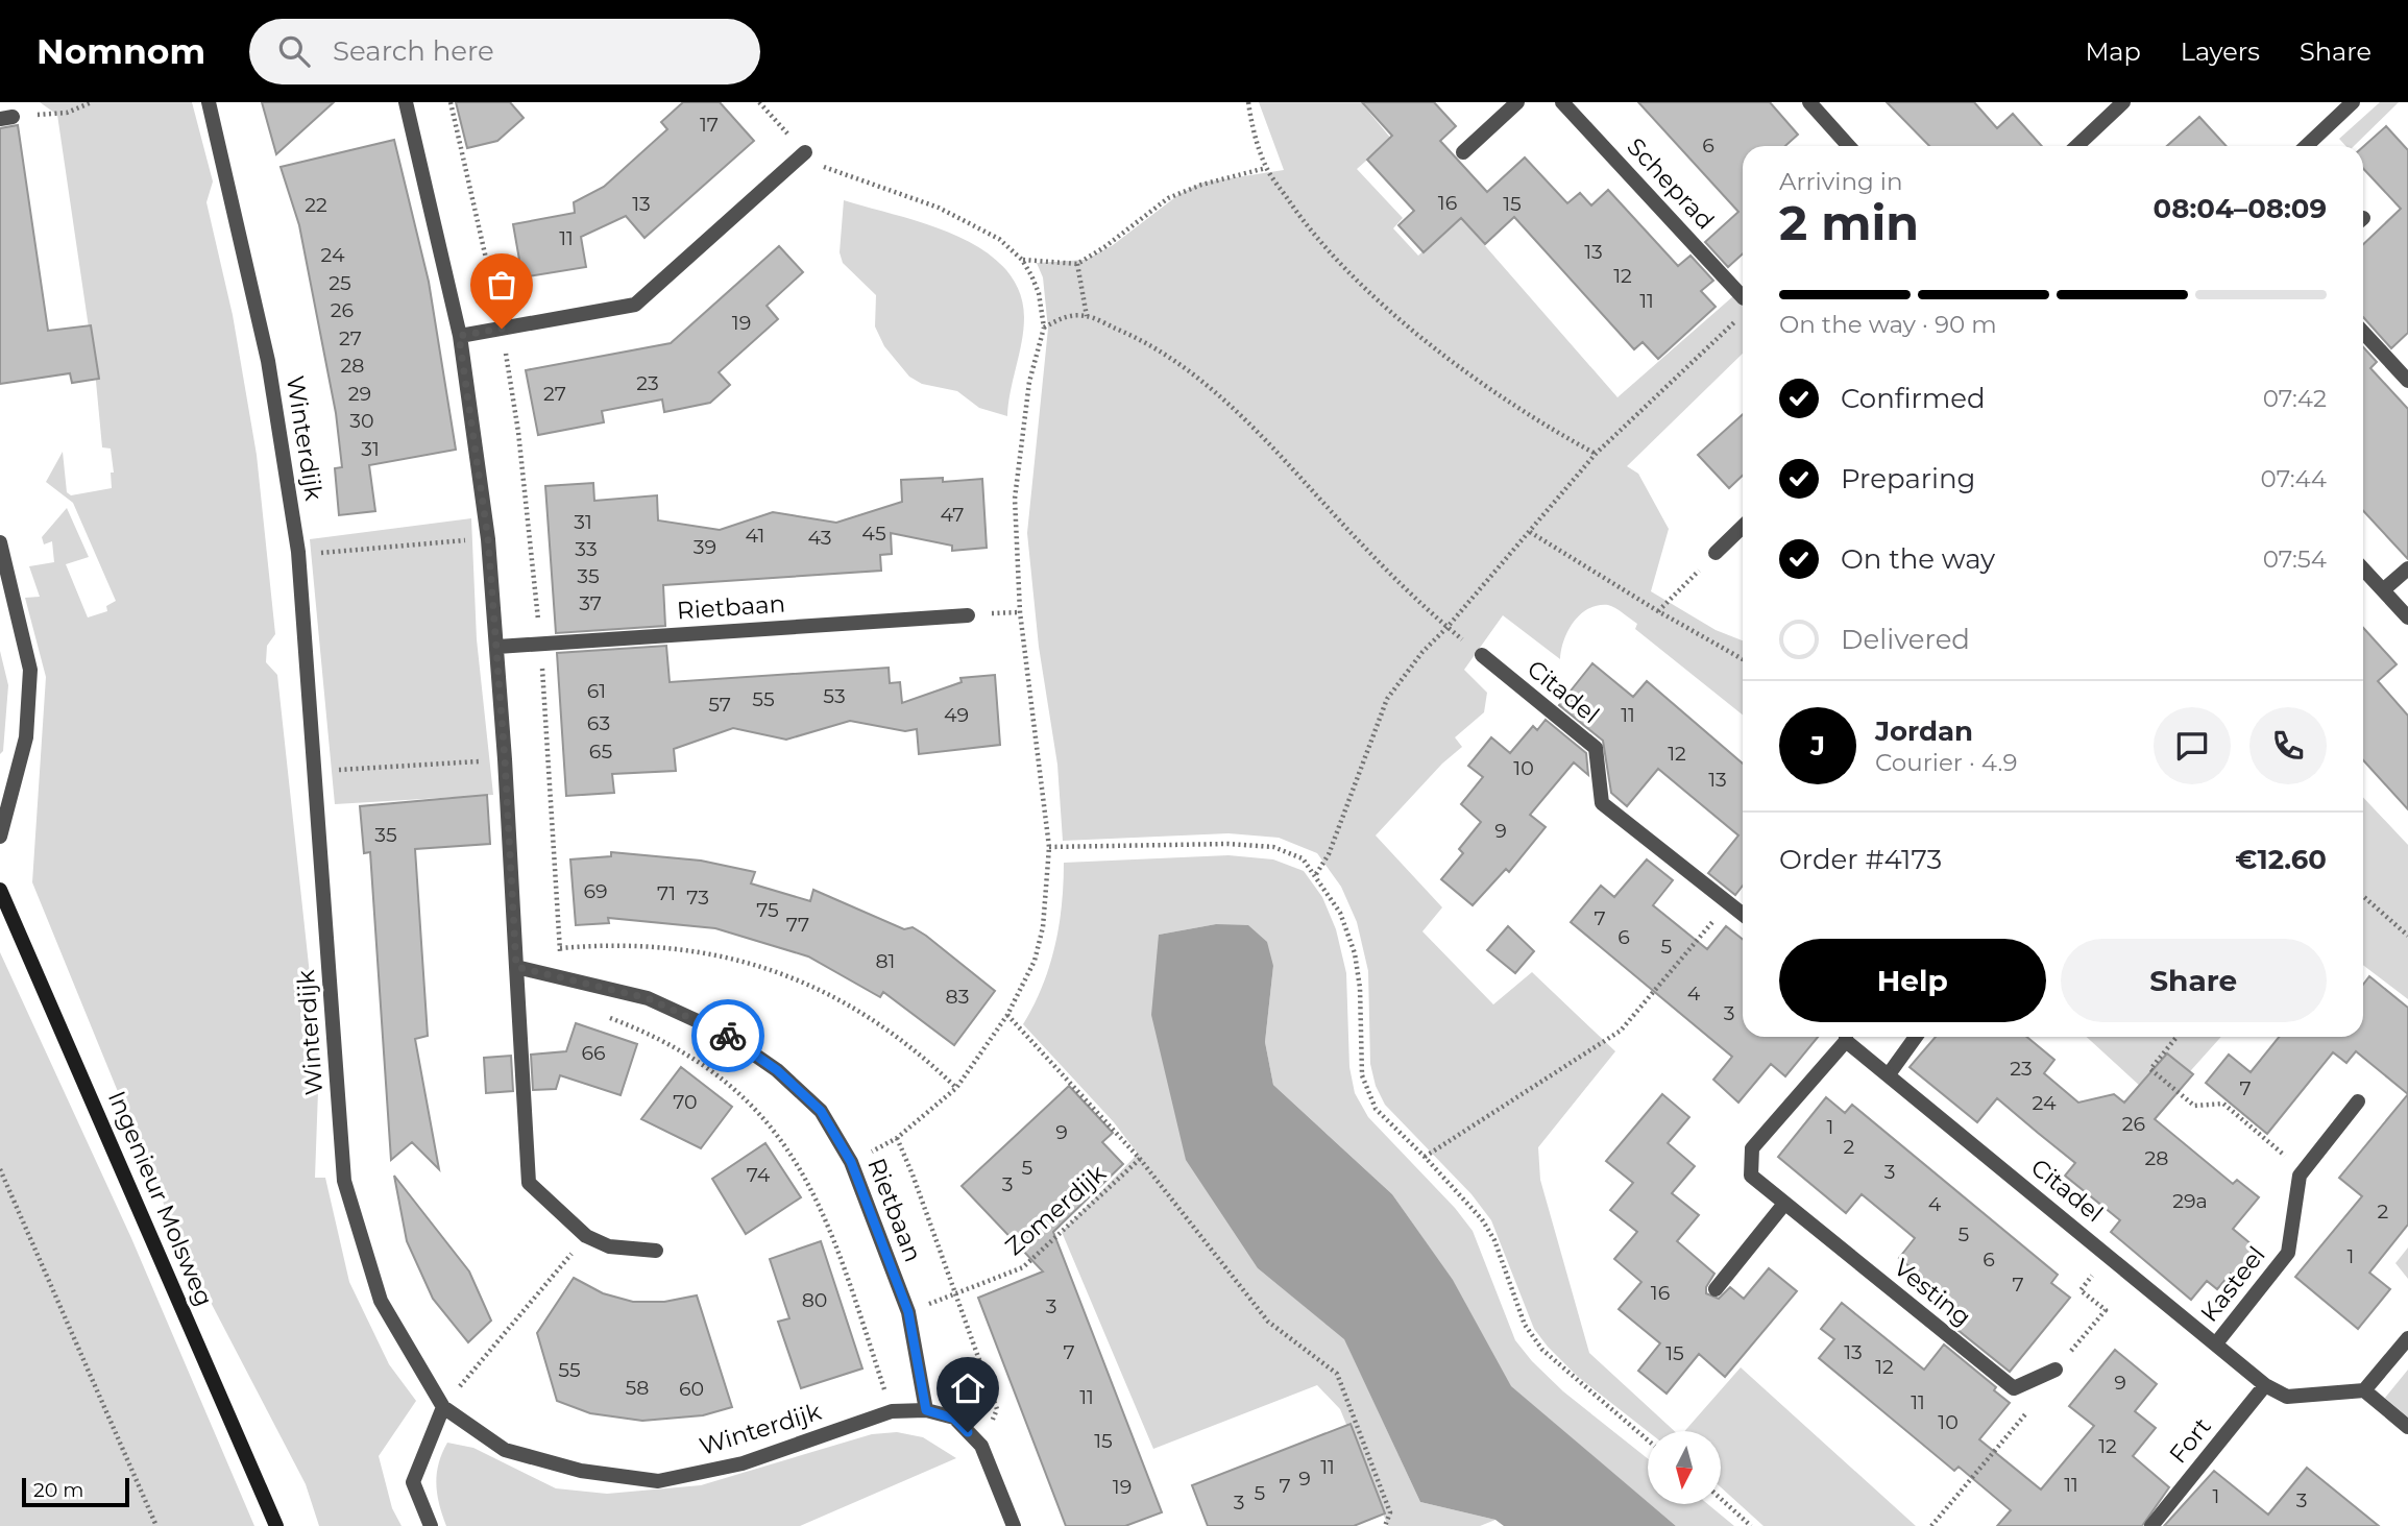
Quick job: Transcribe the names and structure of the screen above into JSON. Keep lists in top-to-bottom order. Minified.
{"streets":{"main road":["Ingenieur Molsweg"],"street":["Scheprad","Winterdijk","Rietbaan","Citadel","Kasteel","Vesting","Fort"],"path":["Zomerdijk"]},"crossings":[["Winterdijk","Rietbaan"],["Rietbaan","Zomerdijk"],["Citadel","Kasteel"],["Citadel","Fort"]],"house_numbers":["17","6","16","13","15","22","11","13","24","12","25","11","26","19","27","28","23","29","27","30","31","47","31","45","41","43","39","33","35","37","61","53","55","57","49","11","63","65","12","10","13","9","35","69","71","73","75","7","77","6","5","81","4","83","3","66","23","7","70","24","26","1","9","2","28","5","3","74","3","29a","4","2","5","1","6","7","16","80","3","7","13","15","12","55","9","58","60","11","11","10","15","12","11","9","11","7","19","5","1","3","3"],"scale_bar":"20 m","north":"bottom","page":{"header":"Nomnom","search":"Search here","nav":["Map","Layers","Share"],"heading":["2 min","Arriving in","08:04–08:09"],"panel":["Jordan","Courier · 4.9","Order #4173","€12.60"],"bar":"On the way · 90 m","list":[["Confirmed","07:42"],["Preparing","07:44"],["On the way","07:54"],"Delivered"],"round":"J","buttons":["Help","Share"],"scale":"20 m"}}
